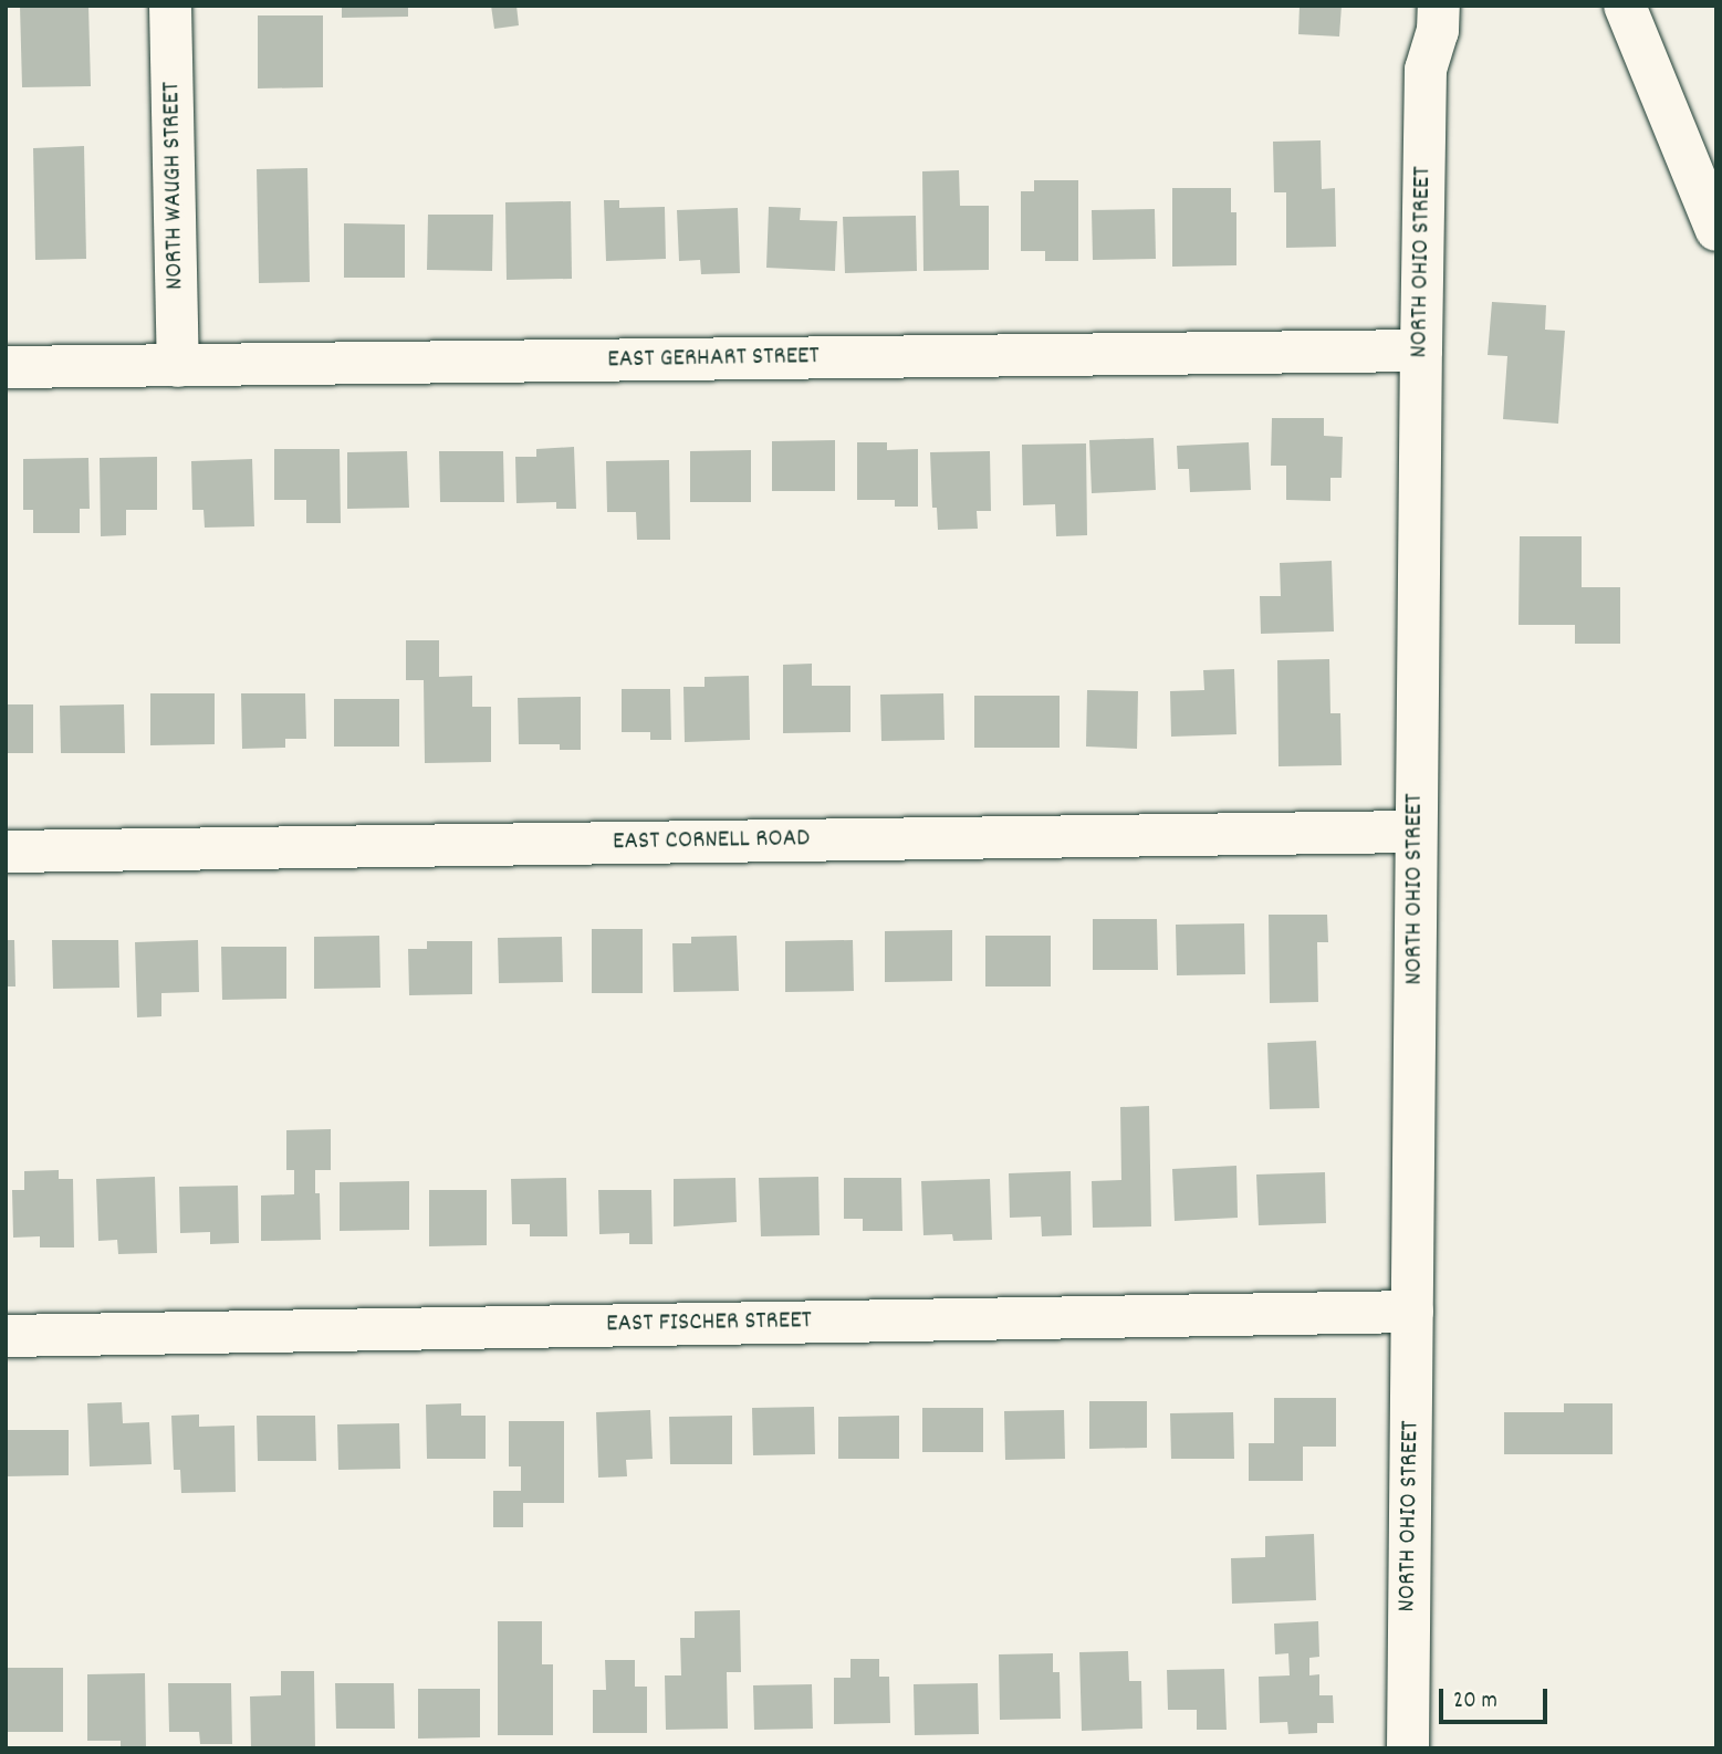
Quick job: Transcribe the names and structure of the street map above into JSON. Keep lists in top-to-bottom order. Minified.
{"streets":{"street":["NORTH WAUGH STREET","NORTH OHIO STREET","EAST GERHART STREET","EAST CORNELL ROAD","EAST FISCHER STREET"]},"crossings":[["NORTH WAUGH STREET","EAST GERHART STREET"],["NORTH OHIO STREET","EAST GERHART STREET"],["NORTH OHIO STREET","EAST CORNELL ROAD"],["NORTH OHIO STREET","EAST FISCHER STREET"]],"scale_bar":"20 m"}
